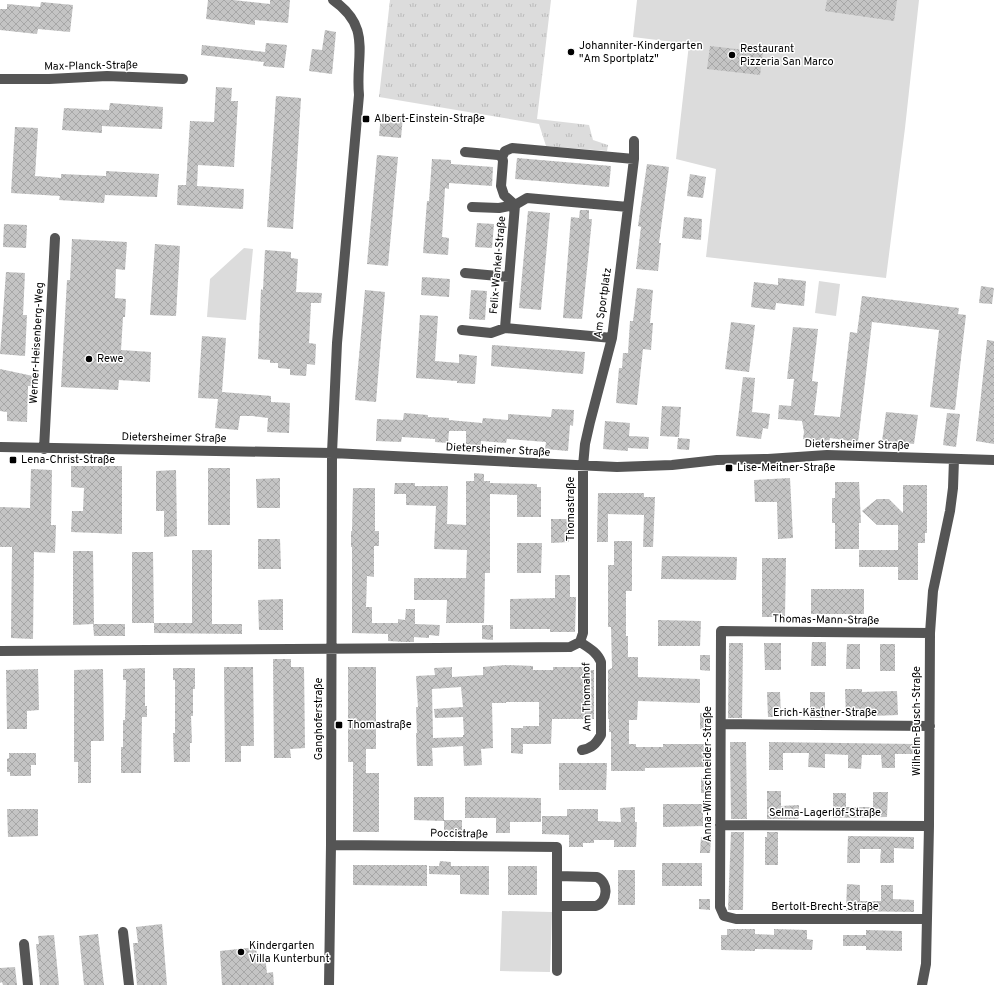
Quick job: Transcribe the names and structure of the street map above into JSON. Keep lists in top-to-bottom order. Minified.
{"streets":{"street":["Max-Planck-Straße","Felix-Wankel-Straße","Am Sportplatz","Werner-Heisenberg-Weg","Dietersheimer Straße","Thomastraße","Thomas-Mann-Straße","Am Thomahof","Erich-Kästner-Straße","Ganghoferstraße","Wilhelm-Busch-Straße","Anna-Wimschneider-Straße","Selma-Lagerlöf-Straße","Poccistraße","Bertolt-Brecht-Straße"]},"crossings":[["Felix-Wankel-Straße","Am Sportplatz"],["Am Sportplatz","Dietersheimer Straße"],["Am Sportplatz","Thomastraße"],["Werner-Heisenberg-Weg","Dietersheimer Straße"],["Dietersheimer Straße","Thomastraße"],["Dietersheimer Straße","Ganghoferstraße"],["Dietersheimer Straße","Wilhelm-Busch-Straße"],["Thomastraße","Am Thomahof"],["Thomas-Mann-Straße","Wilhelm-Busch-Straße"],["Thomas-Mann-Straße","Anna-Wimschneider-Straße"],["Erich-Kästner-Straße","Wilhelm-Busch-Straße"],["Erich-Kästner-Straße","Anna-Wimschneider-Straße"],["Ganghoferstraße","Poccistraße"],["Wilhelm-Busch-Straße","Selma-Lagerlöf-Straße"],["Wilhelm-Busch-Straße","Bertolt-Brecht-Straße"],["Anna-Wimschneider-Straße","Selma-Lagerlöf-Straße"],["Anna-Wimschneider-Straße","Bertolt-Brecht-Straße"]],"places":{"other":["Johanniter-Kindergarten \"Am Sportplatz\"","Restaurant Pizzeria San Marco","Rewe","Kindergarten Villa Kunterbunt"],"transit":["Albert-Einstein-Straße","Lena-Christ-Straße","Lise-Meitner-Straße","Thomastraße"]}}
